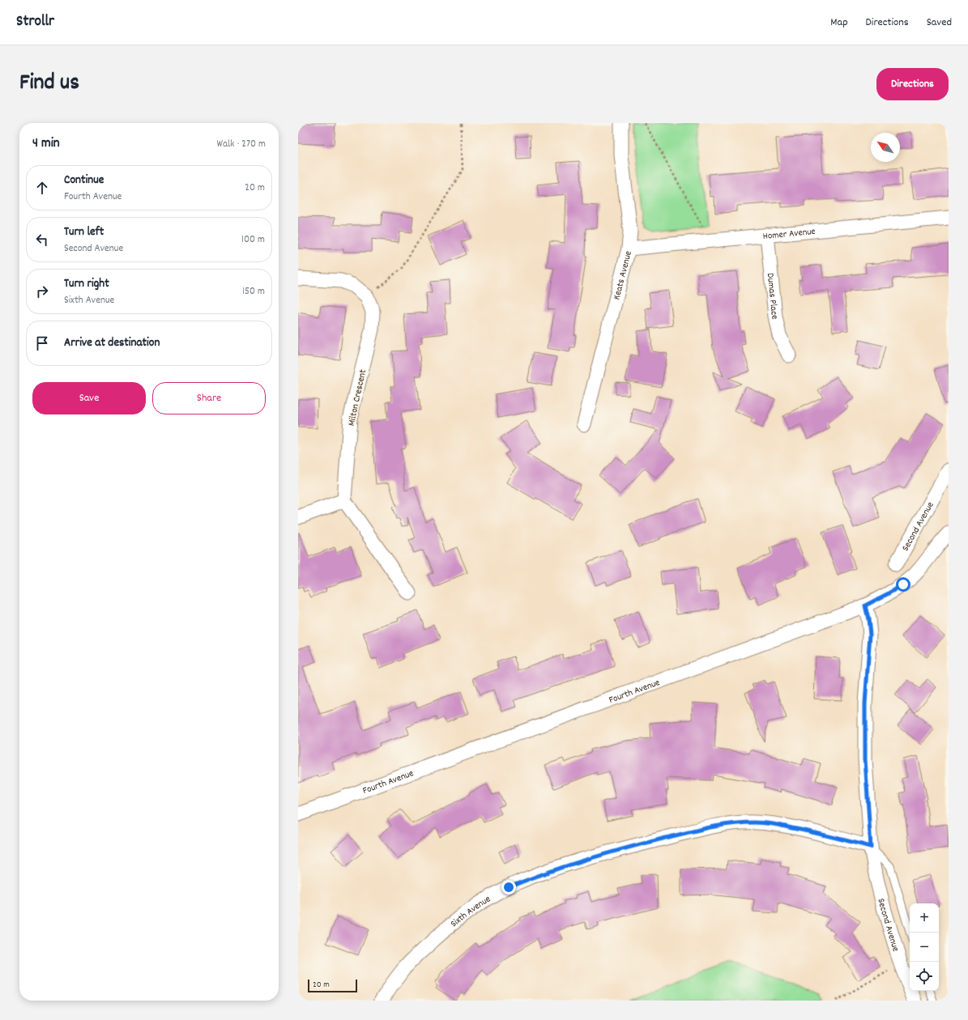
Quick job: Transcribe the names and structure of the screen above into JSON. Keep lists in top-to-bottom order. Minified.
{"streets":{"street":["Homer Avenue","Keats Avenue","Dumas Place","Milton Crescent","Second Avenue","Fourth Avenue","Sixth Avenue"]},"crossings":[["Homer Avenue","Keats Avenue"],["Homer Avenue","Dumas Place"],["Second Avenue","Fourth Avenue"],["Second Avenue","Sixth Avenue"]],"scale_bar":"20 m","north":"top left","page":{"header":"Strollr","nav":["Map","Directions","Saved"],"title":"Find us","buttons":["Directions",["Save","Share"]],"heading":["4 min","Walk · 270 m"],"list":[["Continue","Fourth Avenue","20 m"],["Turn left","Second Avenue","100 m"],["Turn right","Sixth Avenue","150 m"],"Arrive at destination"],"map_buttons":["+","−"],"scale":"20 m"}}
